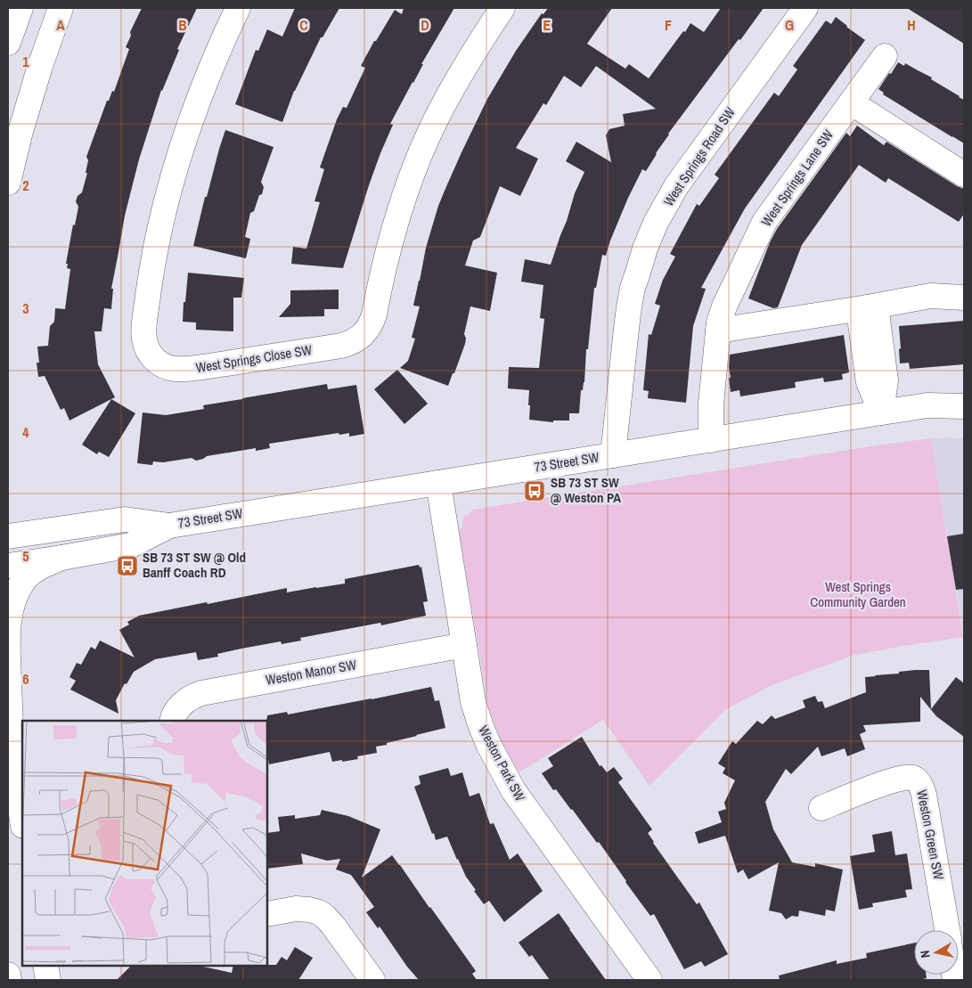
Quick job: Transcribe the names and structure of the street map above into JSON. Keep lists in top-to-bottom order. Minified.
{"streets":{"street":["West Springs Road SW","West Springs Lane SW","West Springs Close SW","73 Street SW","Weston Manor SW","Weston Park SW","Weston Green SW"]},"crossings":[["West Springs Road SW","73 Street SW"],["West Springs Lane SW","73 Street SW"],["73 Street SW","Weston Park SW"],["Weston Manor SW","Weston Park SW"]],"parks":["West Springs Community Garden"],"places":{"bus stop":["SB 73 ST SW @ Weston PA","SB 73 ST SW @ Old Banff Coach RD"]},"north":"left","grid":{"columns":["A","B","C","D","E","F","G","H"],"rows":["1","2","3","4","5","6"]}}
